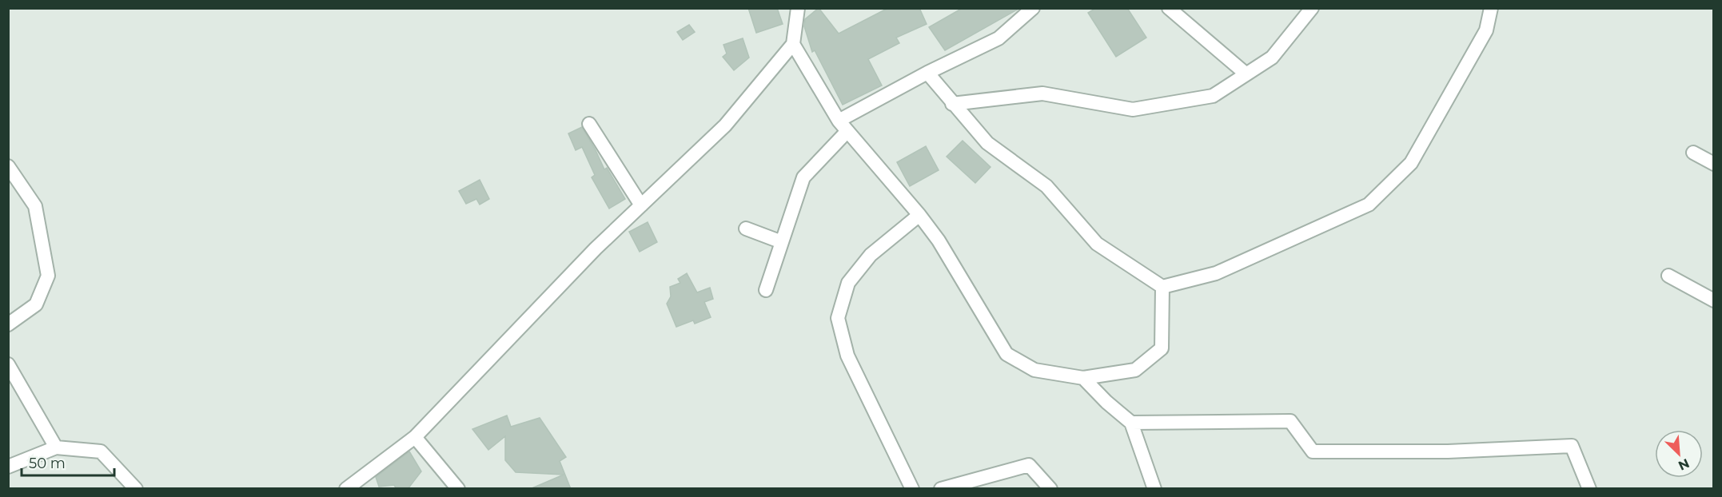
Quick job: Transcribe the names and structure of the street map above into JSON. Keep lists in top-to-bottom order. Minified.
{"scale_bar":"50 m","north":"bottom right"}
